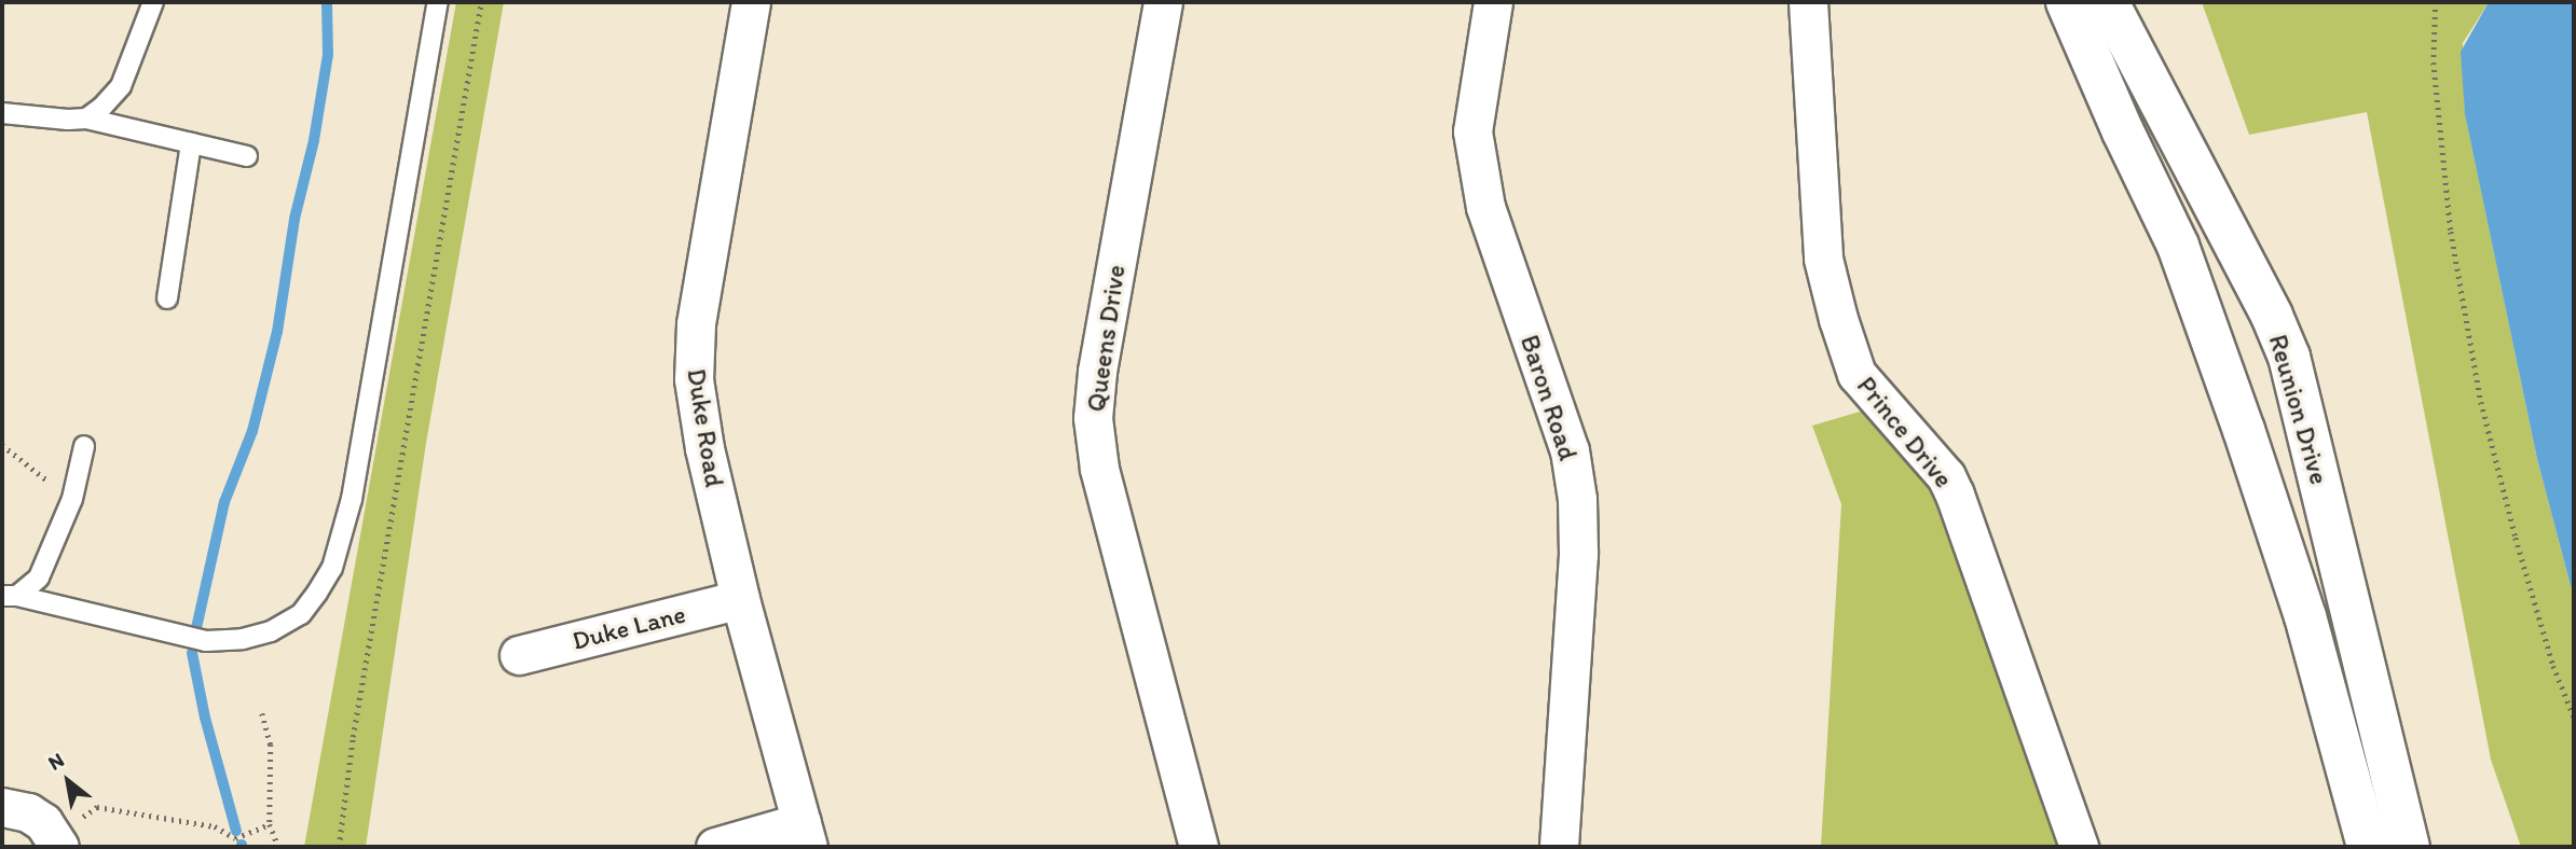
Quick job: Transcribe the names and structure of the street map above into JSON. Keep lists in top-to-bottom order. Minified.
{"streets":{"street":["Queens Drive","Baron Road","Reunion Drive","Duke Road","Prince Drive","Duke Lane"]},"crossings":[["Duke Road","Duke Lane"]],"north":"top left"}
